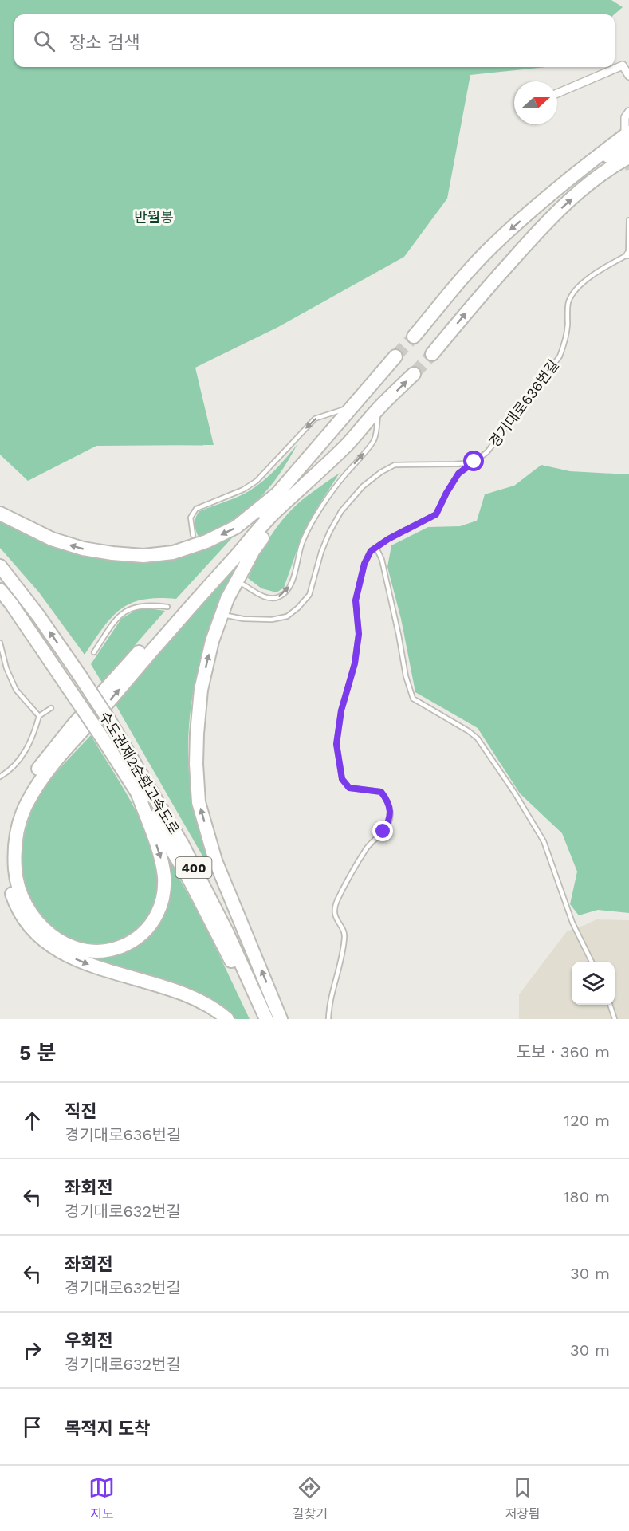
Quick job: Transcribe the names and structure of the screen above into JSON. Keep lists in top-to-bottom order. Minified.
{"streets":{"highway":["수도권제2순환고속도로","400"],"lane":["경기대로636번길"]},"parks":["반월봉"],"north":"right","page":{"search":"장소 검색","heading":["5 분","도보 · 360 m"],"list":[["직진","경기대로636번길","120 m"],["좌회전","경기대로632번길","180 m"],["좌회전","경기대로632번길","30 m"],["우회전","경기대로632번길","30 m"],"목적지 도착"],"nav":["지도","길찾기","저장됨"]}}
